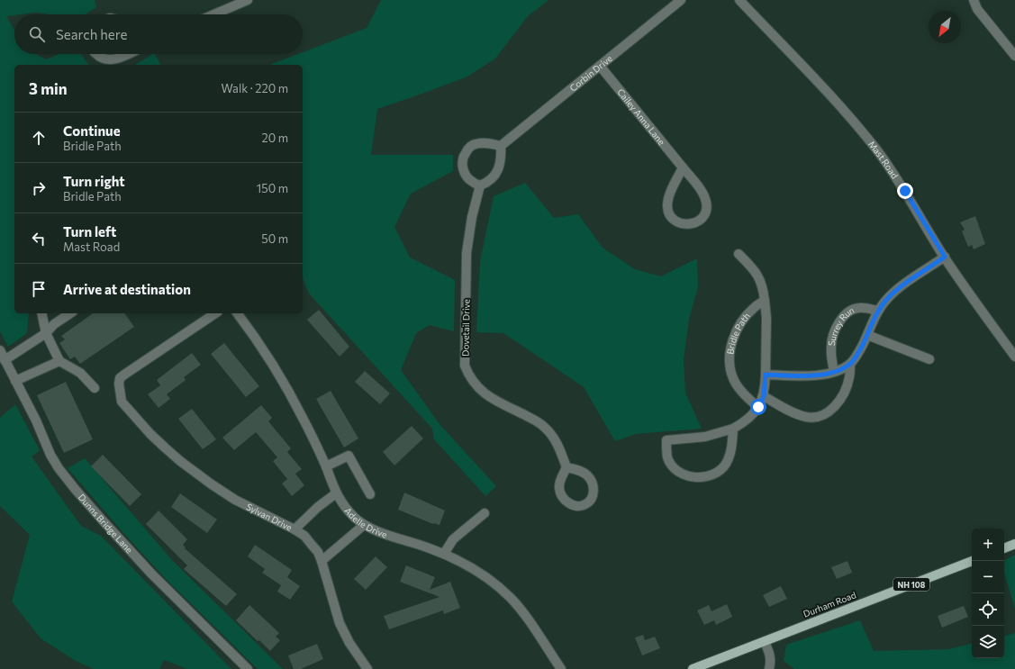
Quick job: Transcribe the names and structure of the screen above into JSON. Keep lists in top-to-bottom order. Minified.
{"streets":{"main road":["NH 108","Durham Road"],"street":["Corbin Drive","Cailey Anna Lane","Mast Road","Dovetail Drive","Surrey Run","Bridle Path","Sylvan Drive","Adelle Drive","Dunns Bridge Lane"]},"crossings":[["Corbin Drive","Cailey Anna Lane"],["Corbin Drive","Dovetail Drive"]],"north":"bottom left","page":{"search":"Search here","heading":["3 min","Walk · 220 m"],"list":[["Continue","Bridle Path","20 m"],["Turn right","Bridle Path","150 m"],["Turn left","Mast Road","50 m"],"Arrive at destination"],"map_buttons":["+","−"]}}
